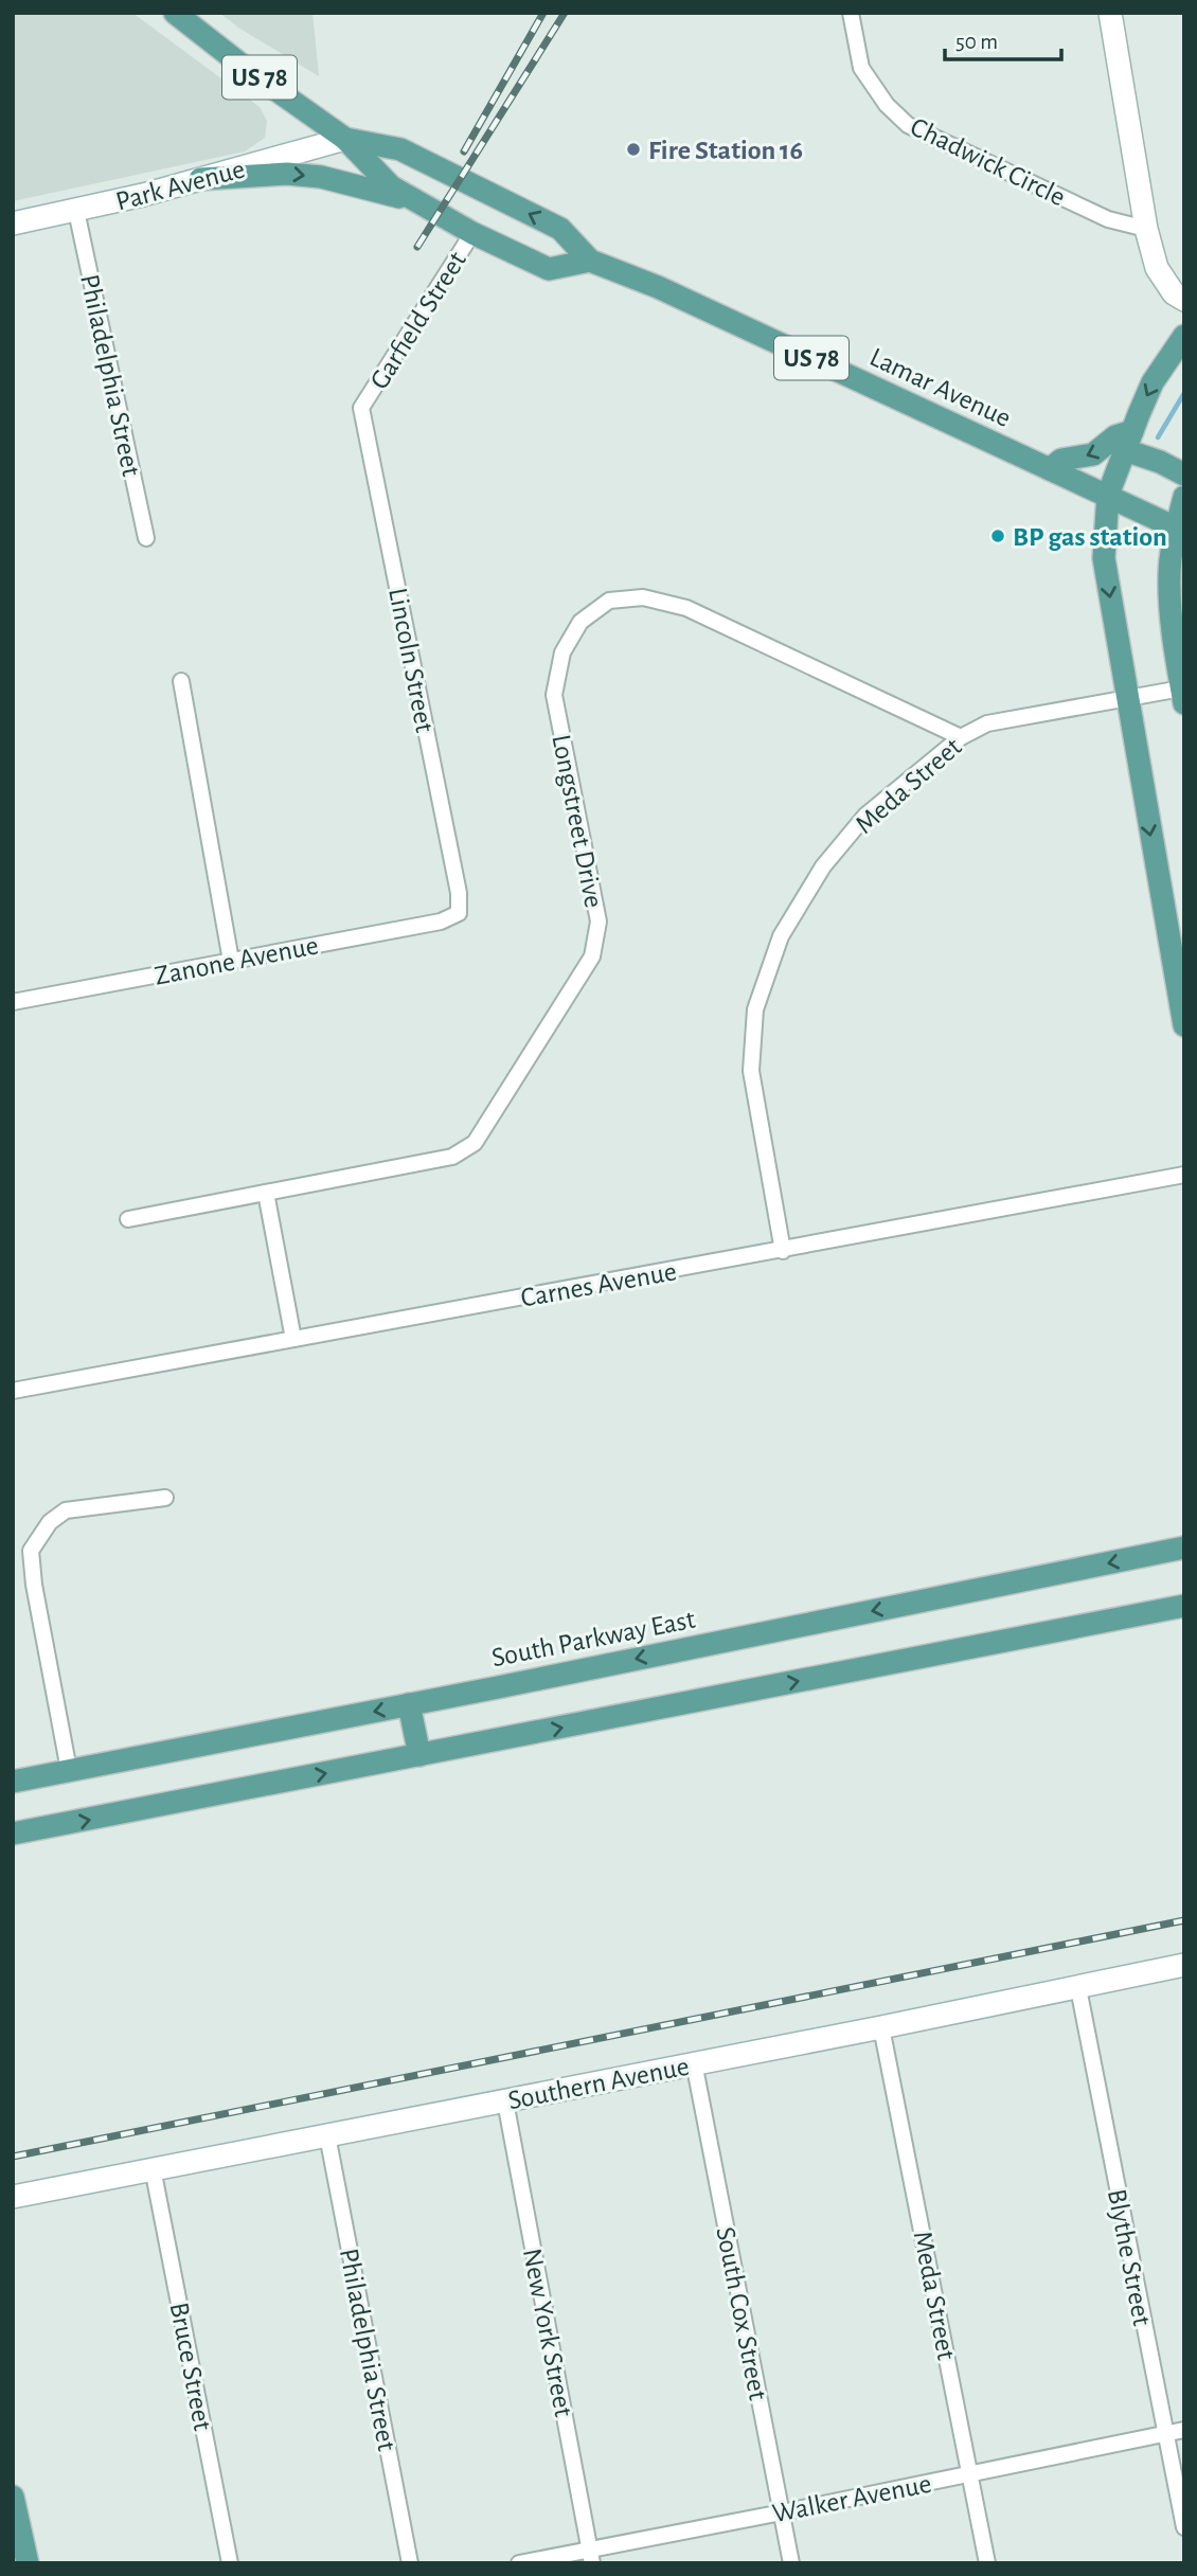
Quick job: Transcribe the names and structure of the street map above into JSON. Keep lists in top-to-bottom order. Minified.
{"streets":{"main road":["US 78","Park Avenue","Lamar Avenue","South Parkway East","Southern Avenue"],"street":["Chadwick Circle","Garfield Street","Philadelphia Street","Lincoln Street","Meda Street","Longstreet Drive","Zanone Avenue","Carnes Avenue","Blythe Street","South Cox Street","New York Street","Bruce Street","Walker Avenue"]},"crossings":[["Park Avenue","Philadelphia Street"],["Park Avenue","Lamar Avenue"],["Garfield Street","Lamar Avenue"],["Garfield Street","Lincoln Street"],["Philadelphia Street","Southern Avenue"],["Lincoln Street","Zanone Avenue"],["Meda Street","Longstreet Drive"],["Meda Street","Carnes Avenue"],["Meda Street","Southern Avenue"],["Meda Street","Walker Avenue"],["Southern Avenue","Blythe Street"],["Southern Avenue","South Cox Street"],["Southern Avenue","New York Street"],["Southern Avenue","Bruce Street"],["Blythe Street","Walker Avenue"],["South Cox Street","Walker Avenue"],["New York Street","Walker Avenue"]],"places":["Fire Station 16","BP gas station"],"scale_bar":"50 m"}
